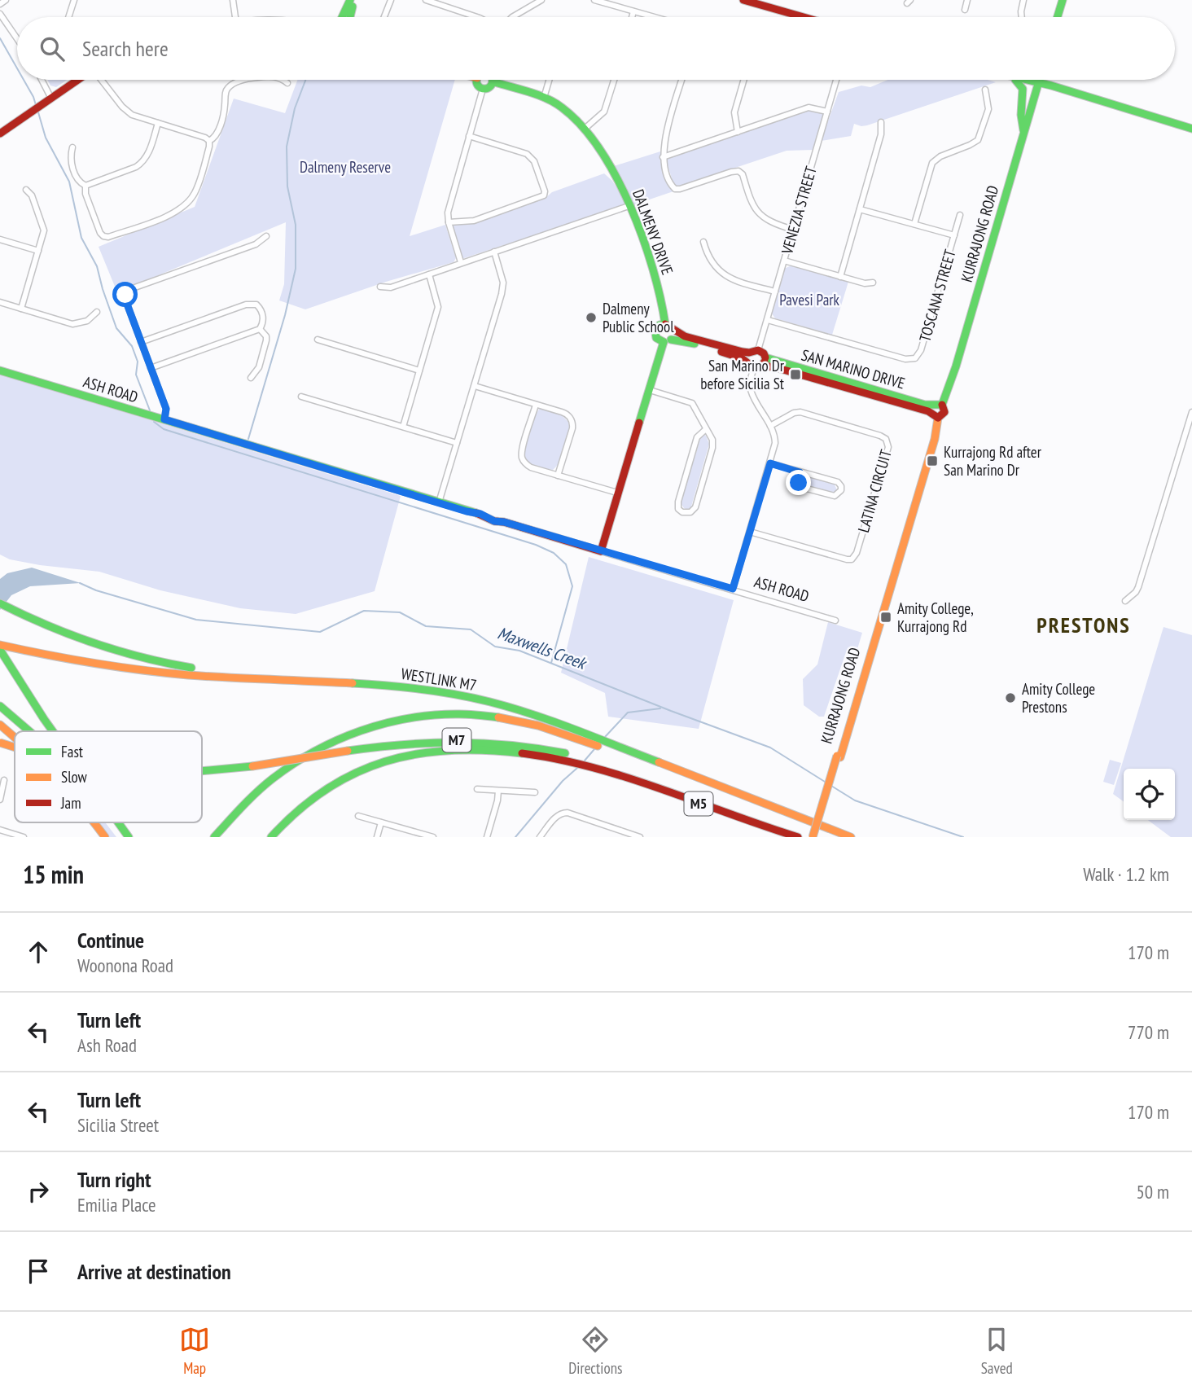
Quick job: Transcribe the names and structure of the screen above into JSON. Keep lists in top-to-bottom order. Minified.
{"streets":{"main road":["DALMENY DRIVE","KURRAJONG ROAD","SAN MARINO DRIVE","ASH ROAD","WESTLINK M7","M7","M5"],"street":["VENEZIA STREET","TOSCANA STREET","LATINA CIRCUIT"]},"crossings":[["VENEZIA STREET","TOSCANA STREET"],["VENEZIA STREET","SAN MARINO DRIVE"],["KURRAJONG ROAD","SAN MARINO DRIVE"],["WESTLINK M7","M7"],["M7","M5"]],"districts":["PRESTONS"],"water":["Maxwells Creek"],"parks":["Dalmeny Reserve","Pavesi Park"],"places":{"other":["Dalmeny Public School","Amity College Prestons"],"transit":["San Marino Dr before Sicilia St","Kurrajong Rd after San Marino Dr","Amity College, Kurrajong Rd"]},"legend":["Fast","Slow","Jam"],"page":{"search":"Search here","heading":["15 min","Walk · 1.2 km"],"list":[["Continue","Woonona Road","170 m"],["Turn left","Ash Road","770 m"],["Turn left","Sicilia Street","170 m"],["Turn right","Emilia Place","50 m"],"Arrive at destination"],"nav":["Map","Directions","Saved"]}}
